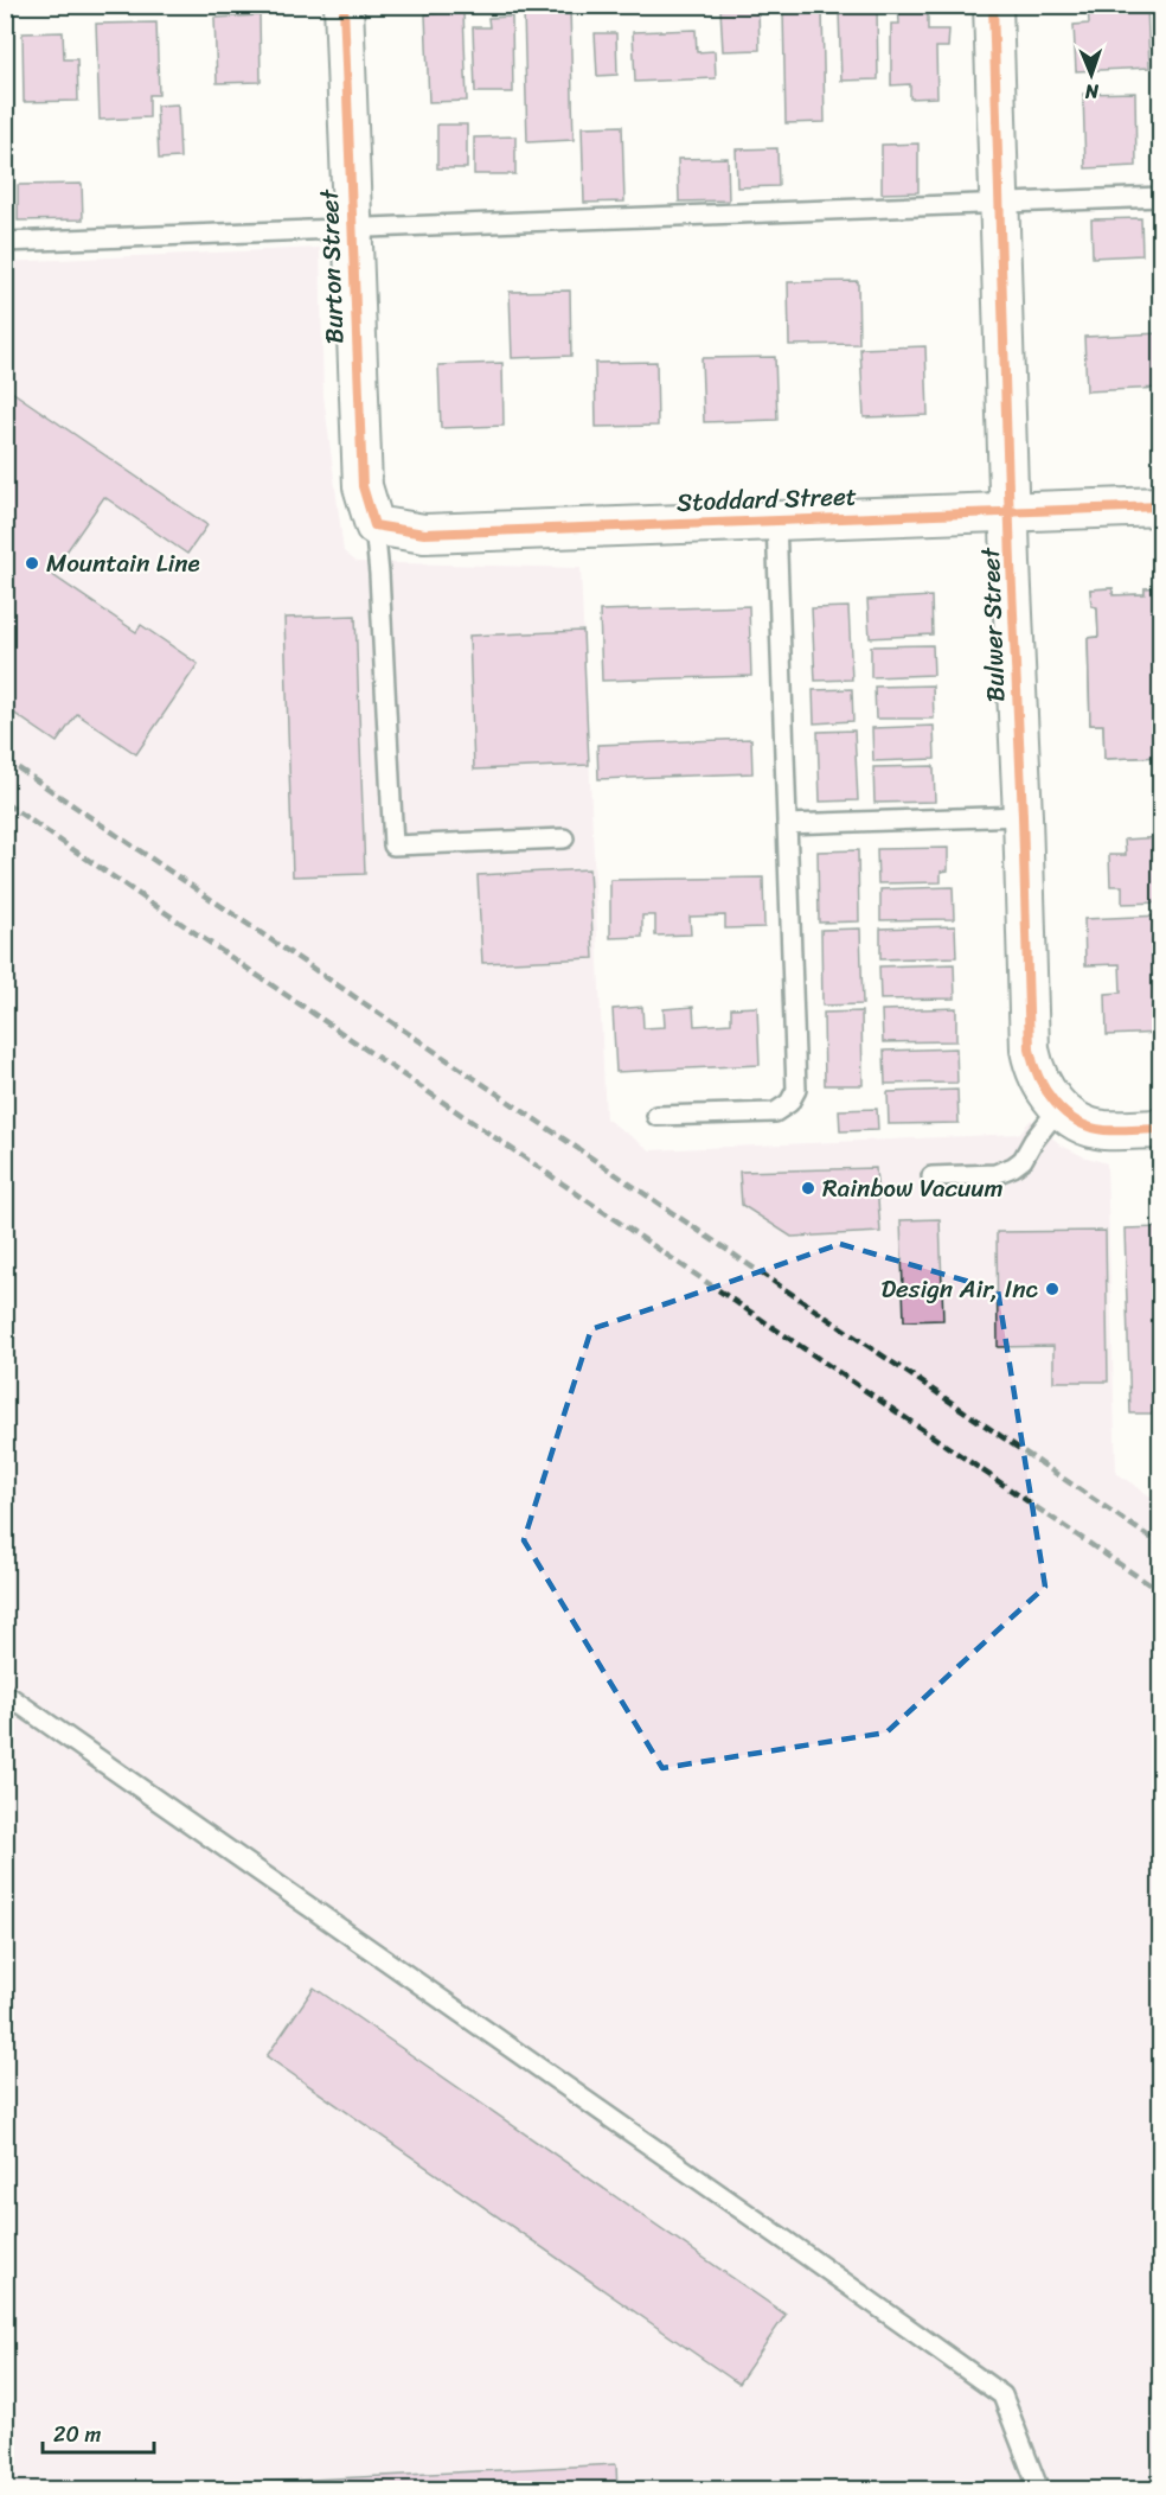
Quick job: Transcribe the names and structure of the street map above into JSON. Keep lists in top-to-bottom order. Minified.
{"streets":{"street":["Burton Street","Stoddard Street","Bulwer Street"]},"crossings":[["Burton Street","Stoddard Street"],["Stoddard Street","Bulwer Street"]],"places":["Mountain Line","Rainbow Vacuum","Design Air, Inc"],"scale_bar":"20 m","north":"bottom"}
